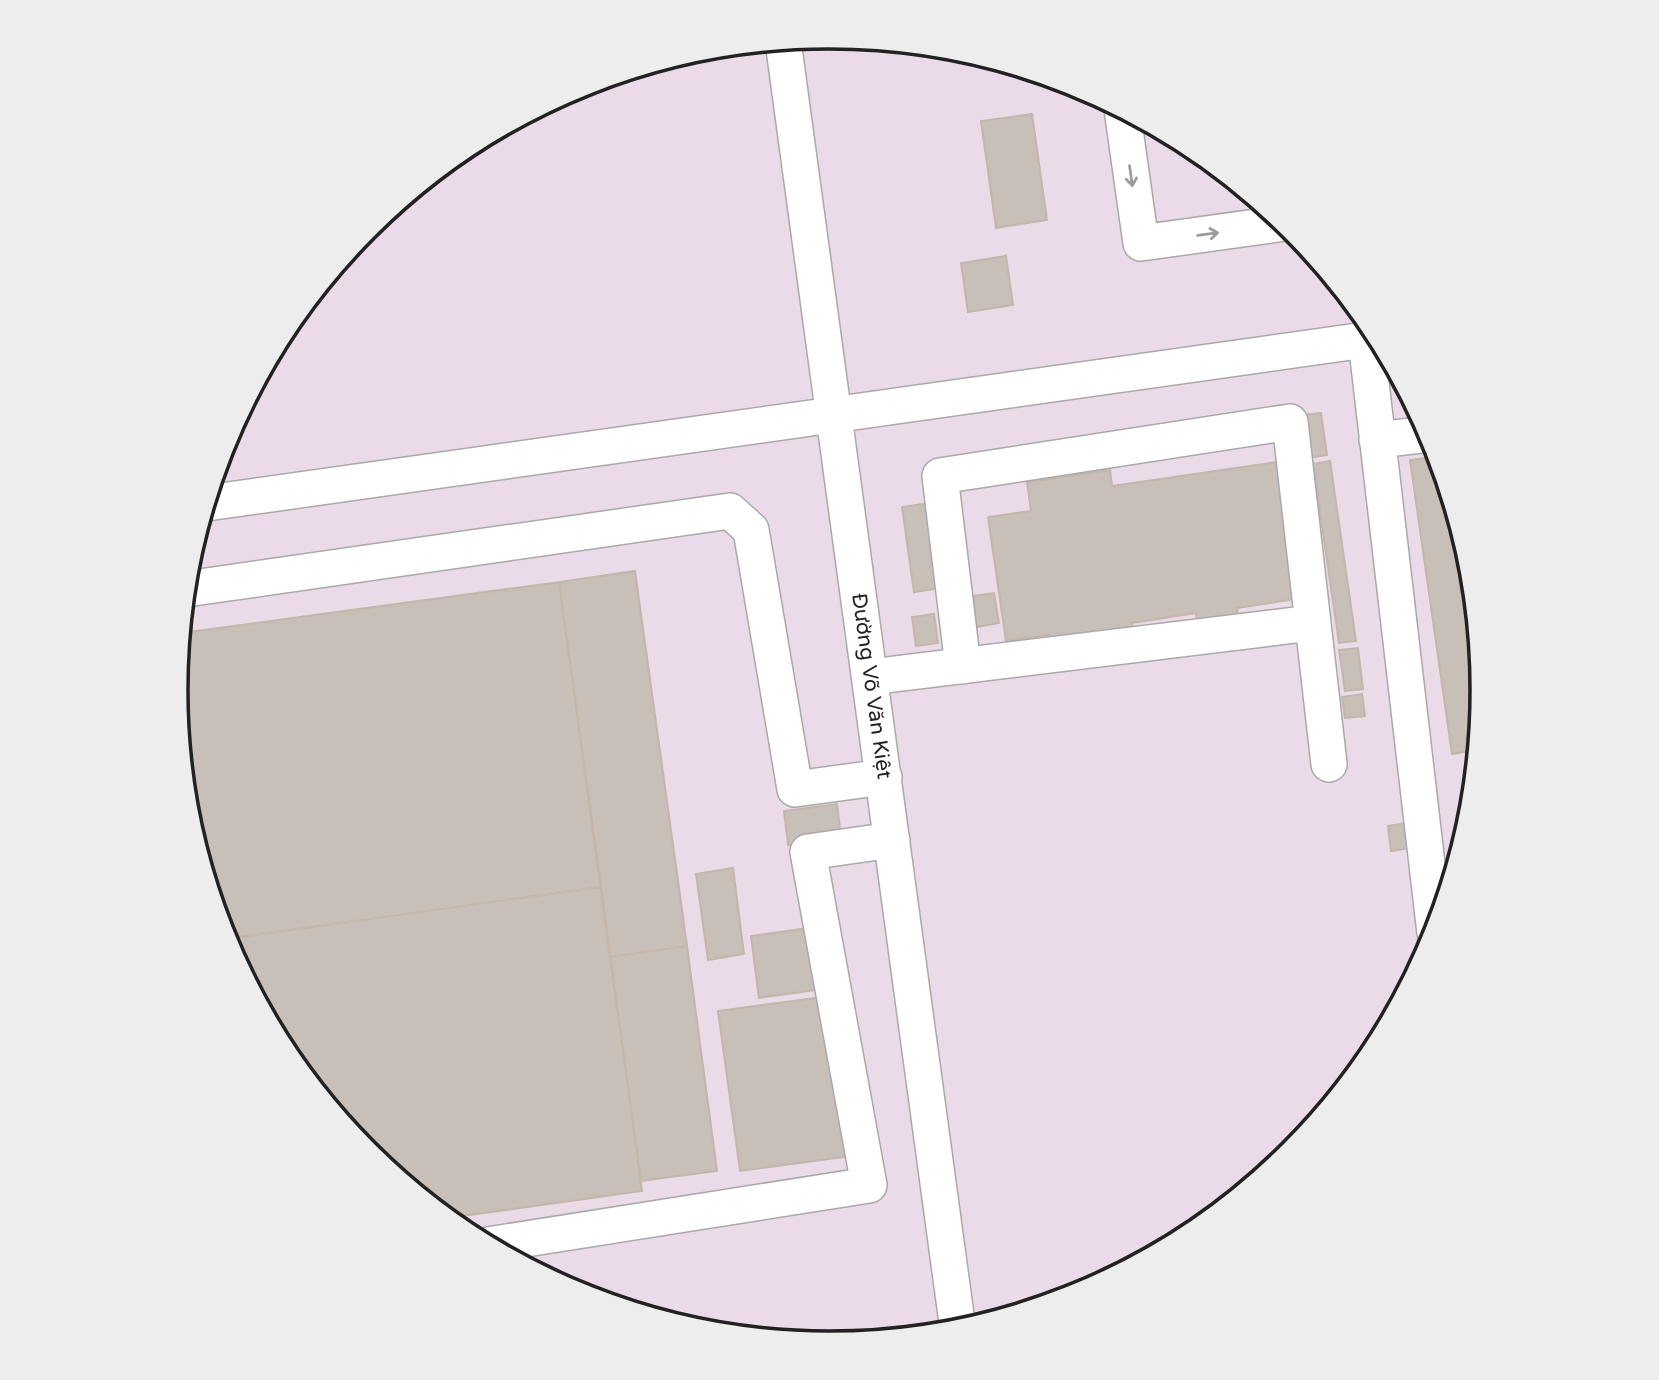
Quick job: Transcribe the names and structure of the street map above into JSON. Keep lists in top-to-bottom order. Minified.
{"streets":{"street":["Đường Võ Văn Kiệt"]}}
